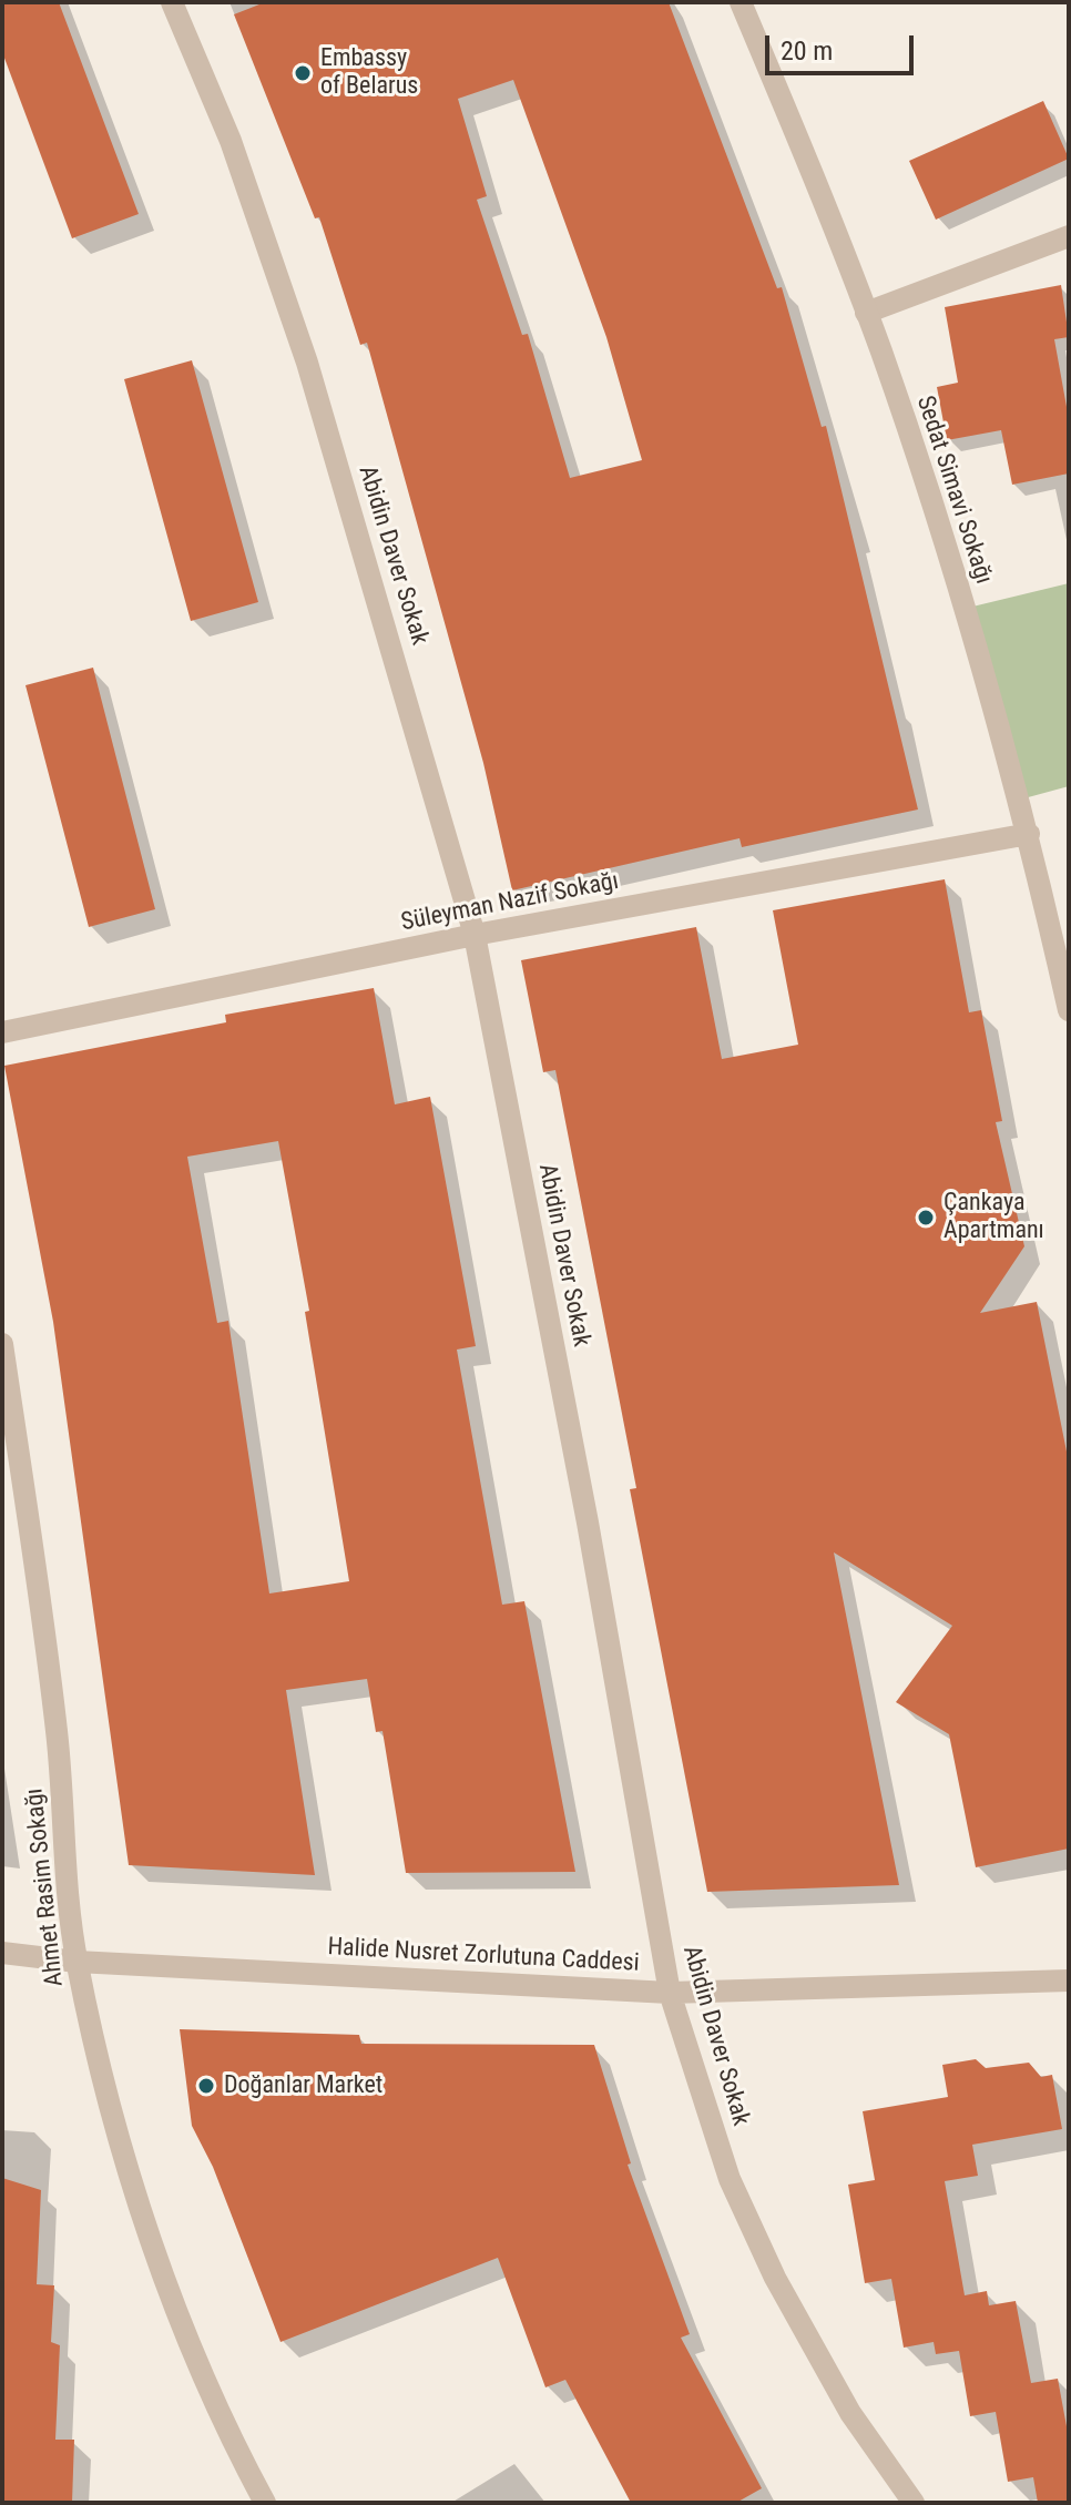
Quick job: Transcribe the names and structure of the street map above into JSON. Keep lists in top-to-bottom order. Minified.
{"streets":{"street":["Sedat Simavi Sokağı","Abidin Daver Sokak","Süleyman Nazif Sokağı","Ahmet Rasim Sokağı","Halide Nusret Zorlutuna Caddesi"]},"crossings":[["Sedat Simavi Sokağı","Süleyman Nazif Sokağı"],["Abidin Daver Sokak","Süleyman Nazif Sokağı"],["Abidin Daver Sokak","Halide Nusret Zorlutuna Caddesi"],["Ahmet Rasim Sokağı","Halide Nusret Zorlutuna Caddesi"]],"places":["Embassy of Belarus","Çankaya Apartmanı","Doğanlar Market"],"scale_bar":"20 m"}
